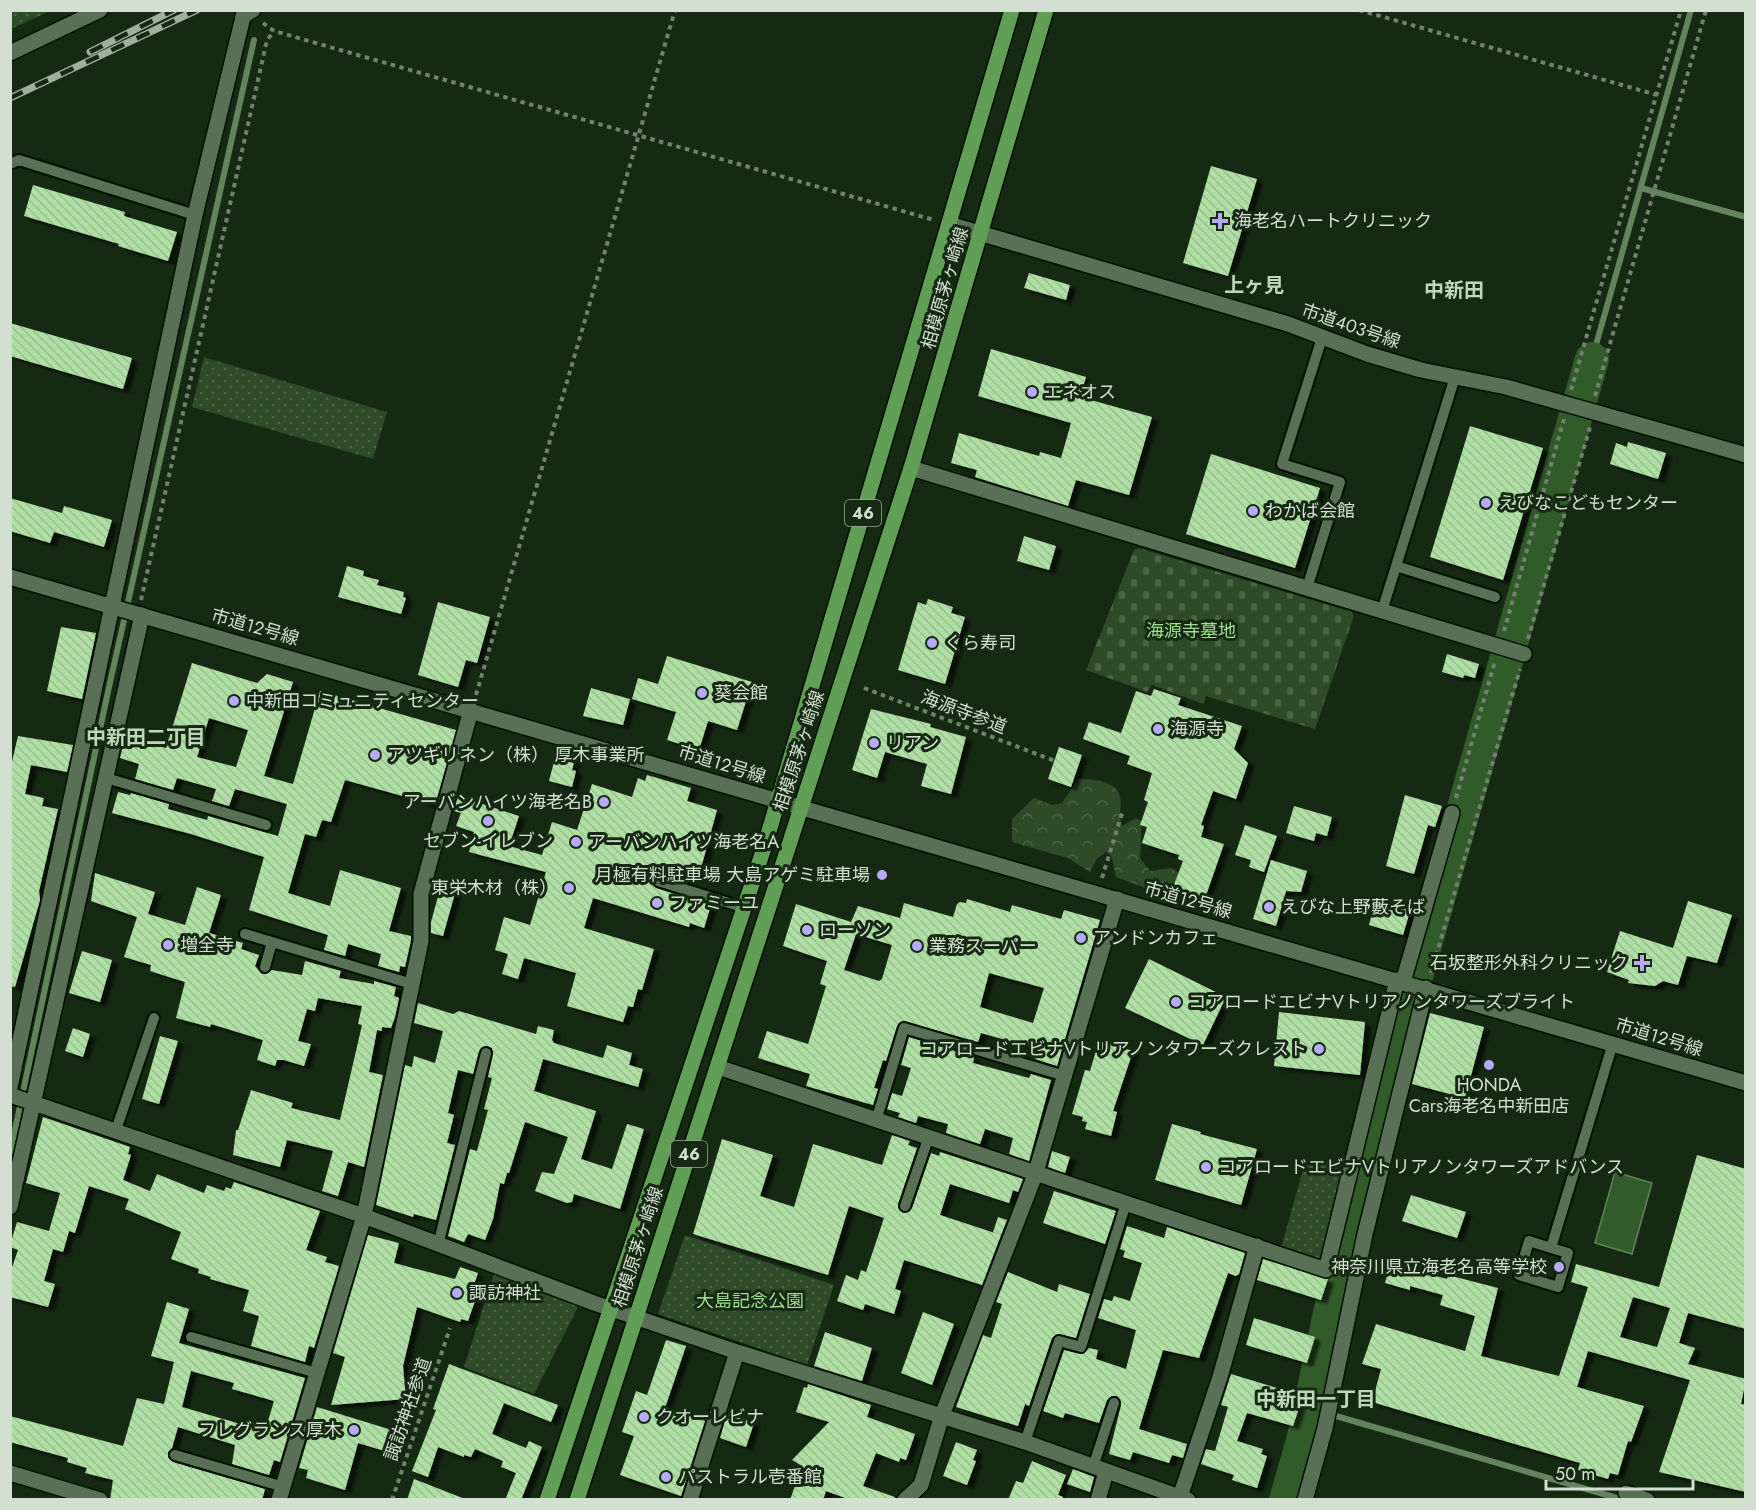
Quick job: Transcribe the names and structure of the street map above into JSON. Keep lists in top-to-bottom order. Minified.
{"streets":{"main road":["相模原茅ヶ崎線","46"],"street":["市道403号線","市道12号線"],"path":["海源寺参道","諏訪神社参道"]},"crossings":[["相模原茅ヶ崎線","市道403号線"],["相模原茅ヶ崎線","市道12号線"]],"districts":["上ヶ見","中新田","中新田二丁目","中新田一丁目"],"parks":["海源寺墓地","大島記念公園"],"places":{"health":["海老名ハートクリニック","石坂整形外科クリニック"],"other":["エネオス","えびなこどもセンター","わかば会館","くら寿司","葵会館","中新田コミュニティセンター","海源寺","リアン","アツギリネン（株） 厚木事業所","アーバンハイツ海老名B","セブン-イレブン","アーバンハイツ海老名A","月極有料駐車場 大島アゲミ駐車場","東栄木材（株）","ファミーユ","えびな上野藪そば","ローソン","アンドンカフェ","増全寺","業務スーパー","コアロードエビナVトリアノンタワーズブライト","コアロードエビナVトリアノンタワーズクレスト","HONDA Cars海老名中新田店","コアロードエビナVトリアノンタワーズアドバンス","神奈川県立海老名高等学校","諏訪神社","クオーレビナ","フレグランス厚木","パストラル壱番館"]},"scale_bar":"50 m"}
